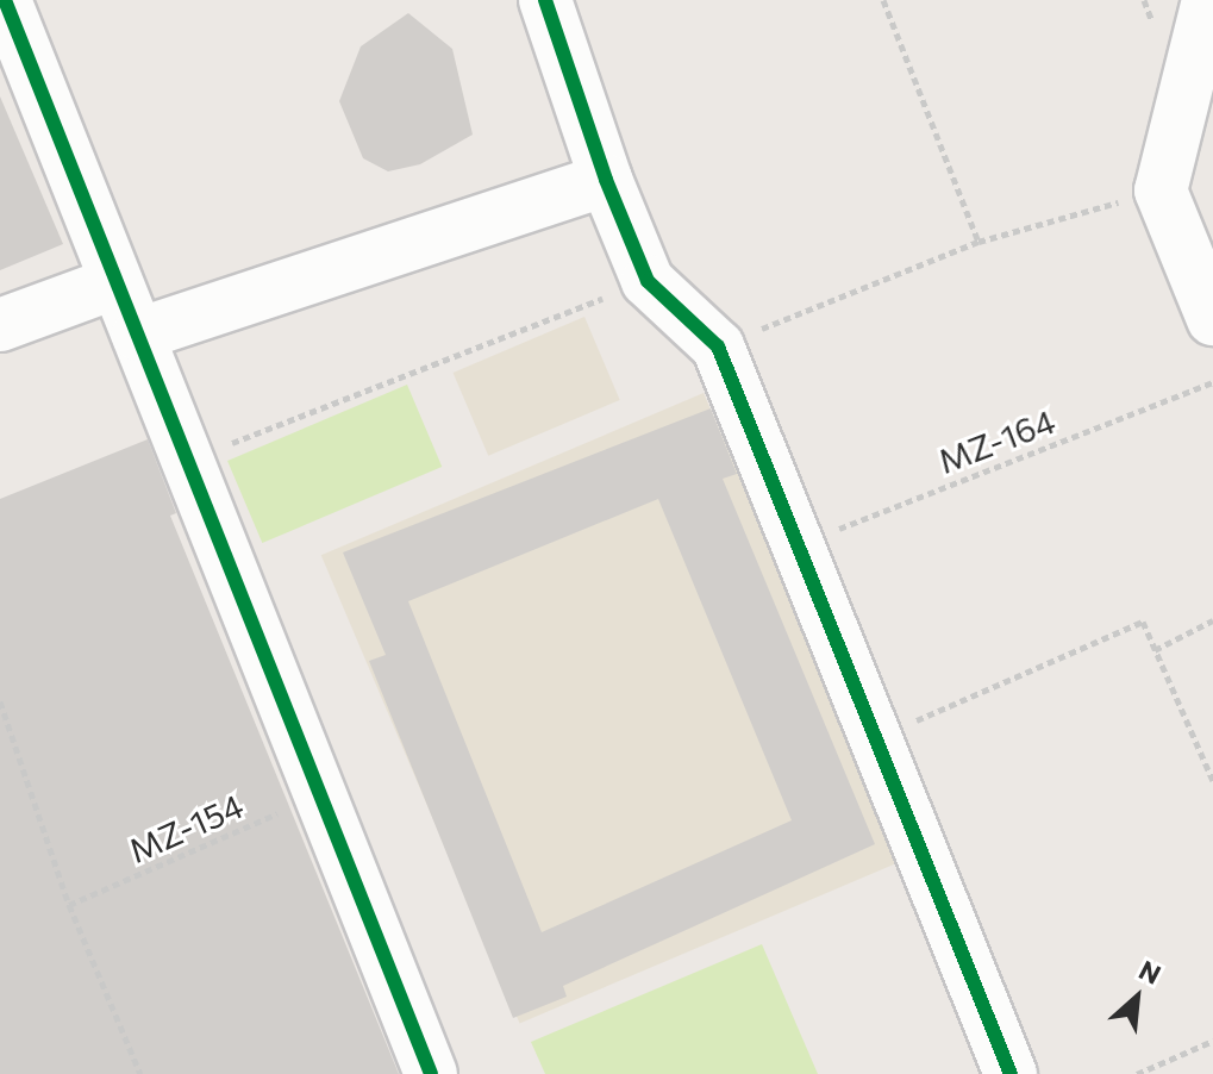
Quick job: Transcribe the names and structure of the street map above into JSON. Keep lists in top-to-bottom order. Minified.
{"streets":{"path":["MZ-164","MZ-154"]},"north":"top right"}
